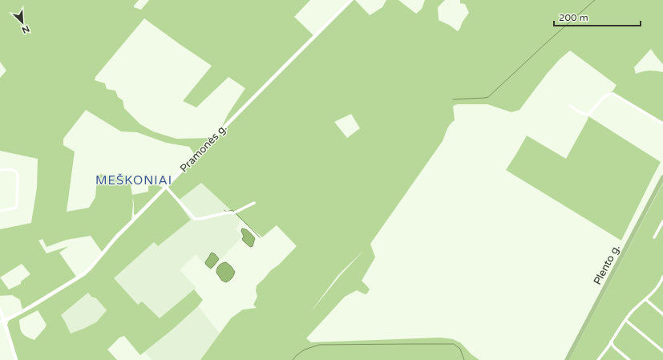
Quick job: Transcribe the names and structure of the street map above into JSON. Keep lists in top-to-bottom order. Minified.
{"streets":{"highway":["Plento g."],"street":["Pramonės g."]},"districts":["MEŠKONIAI"],"scale_bar":"200 m","north":"bottom right"}
